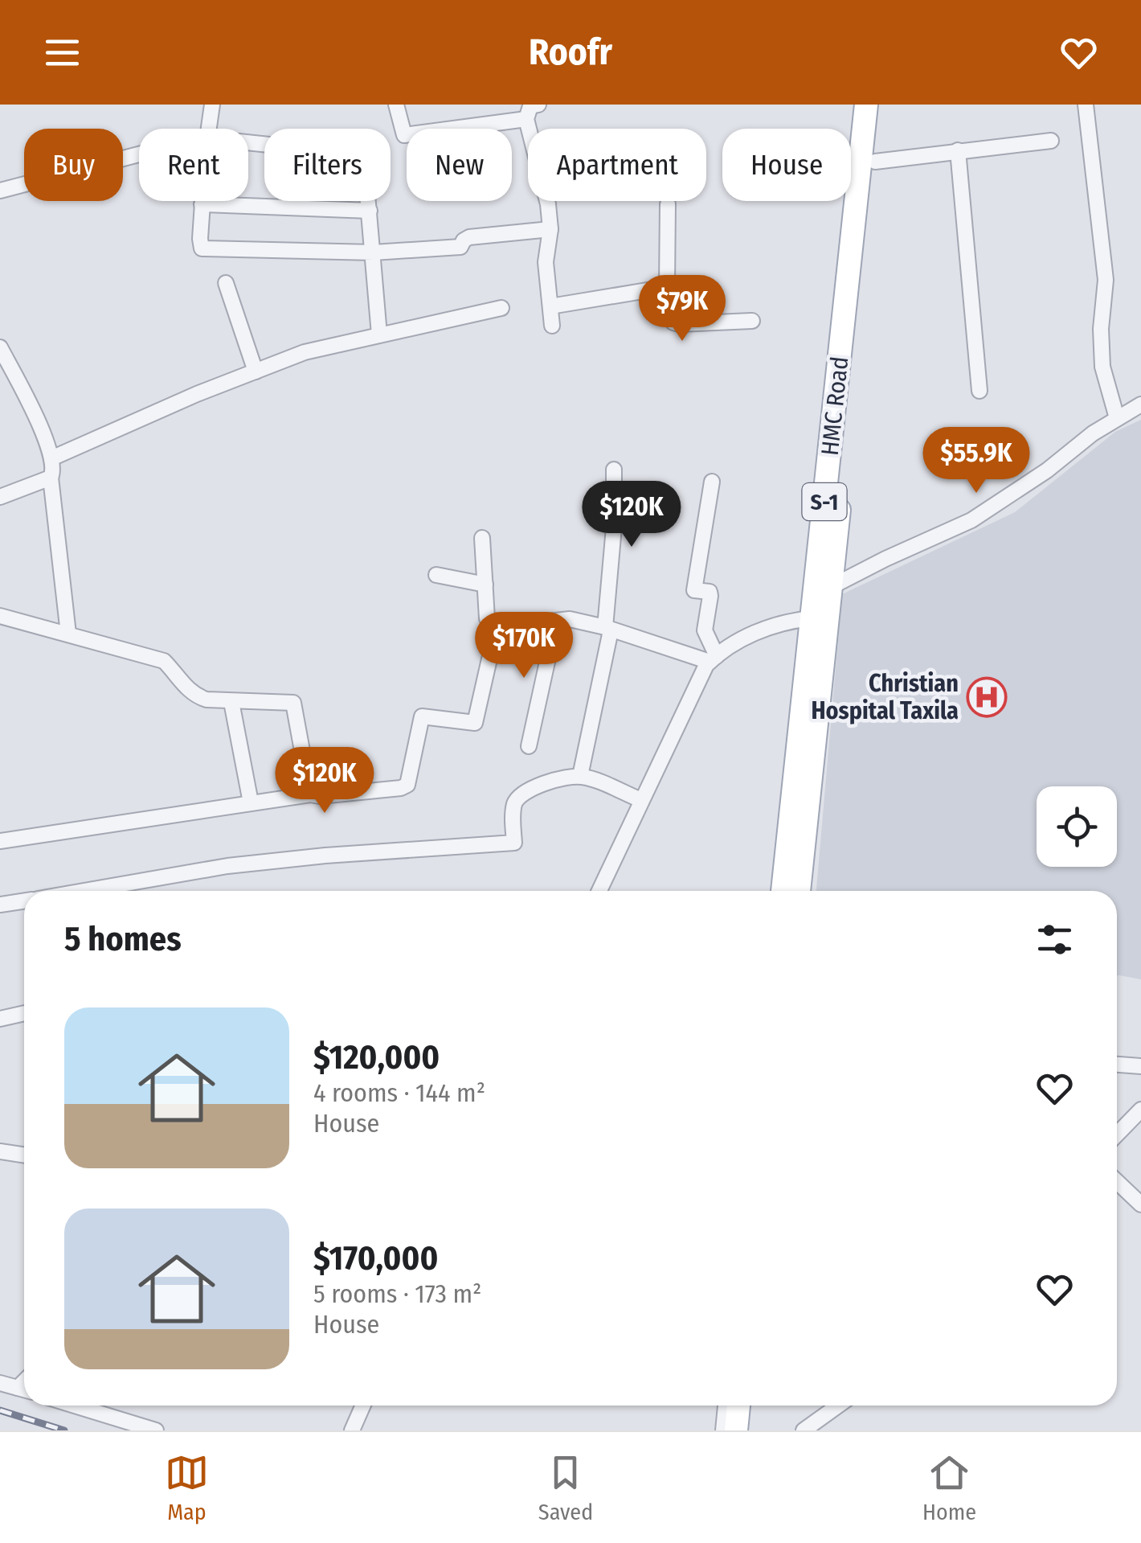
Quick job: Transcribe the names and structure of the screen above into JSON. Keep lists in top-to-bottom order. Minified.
{"streets":{"main road":["HMC Road","S-1"]},"places":{"hospital":["Christian Hospital Taxila"]},"page":{"header":"Roofr","chip":["Buy","Rent","Filters","New","Apartment","House"],"price":["$79K","$55.9K","$120K","$170K","$120K"],"heading":"5 homes","list":[{"name":"$120,000","note":"4 rooms · 144 m² · House"},{"name":"$170,000","note":"5 rooms · 173 m² · House"}],"tabs":["Map","Saved","Home"]}}
